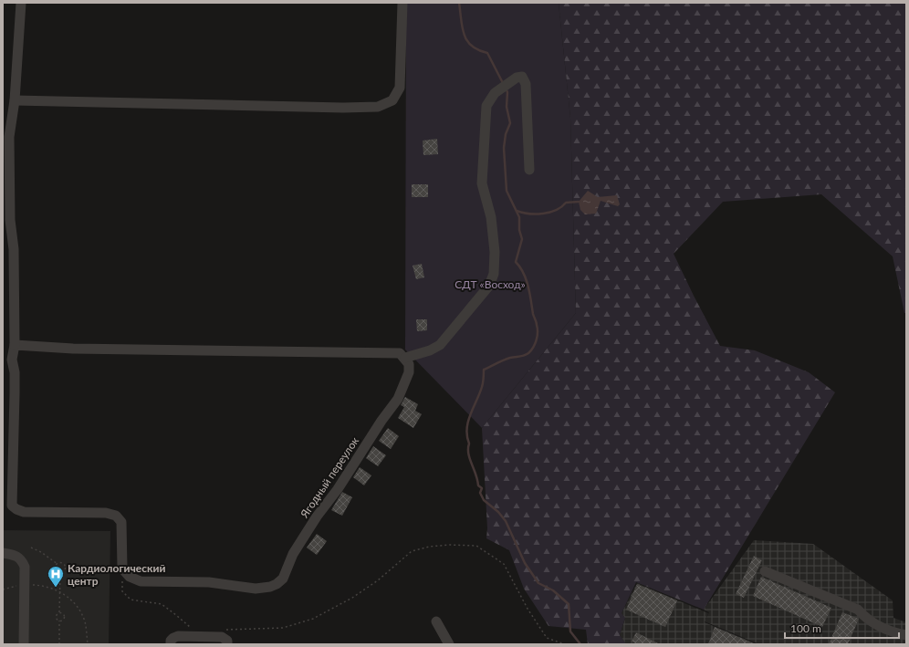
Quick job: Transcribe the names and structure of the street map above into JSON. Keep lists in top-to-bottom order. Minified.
{"streets":{"street":["Ягодный переулок"]},"parks":["СДТ «Восход»"],"places":{"hospital":["Кардиологический центр"]},"scale_bar":"100 m"}
